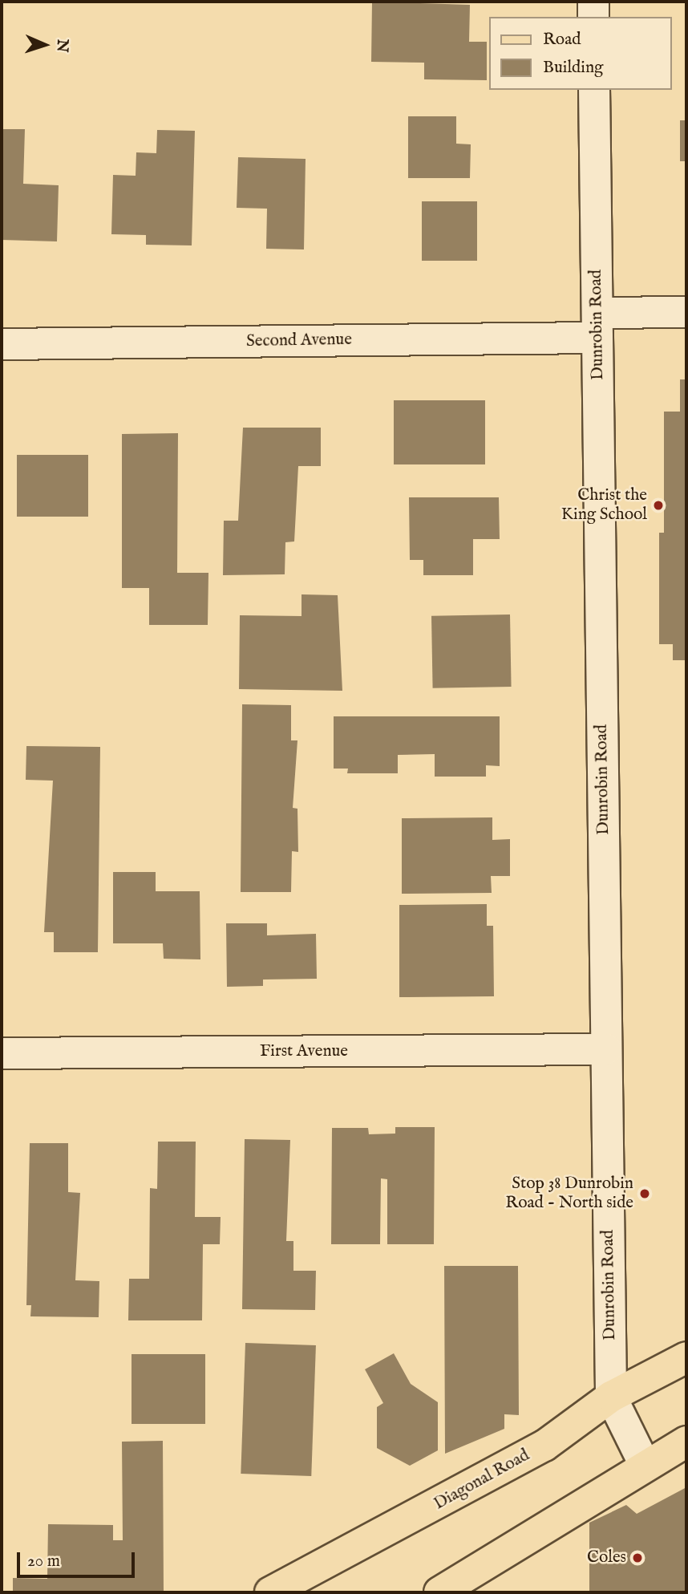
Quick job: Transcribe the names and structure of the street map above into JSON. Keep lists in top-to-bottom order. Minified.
{"streets":{"main road":["Diagonal Road"],"street":["Dunrobin Road","Second Avenue","First Avenue"]},"crossings":[["Dunrobin Road","Second Avenue"],["Dunrobin Road","First Avenue"],["Dunrobin Road","Diagonal Road"]],"places":["Christ the King School","Stop 38 Dunrobin Road - North side","Coles"],"legend":["Road","Building"],"scale_bar":"20 m","north":"right"}
